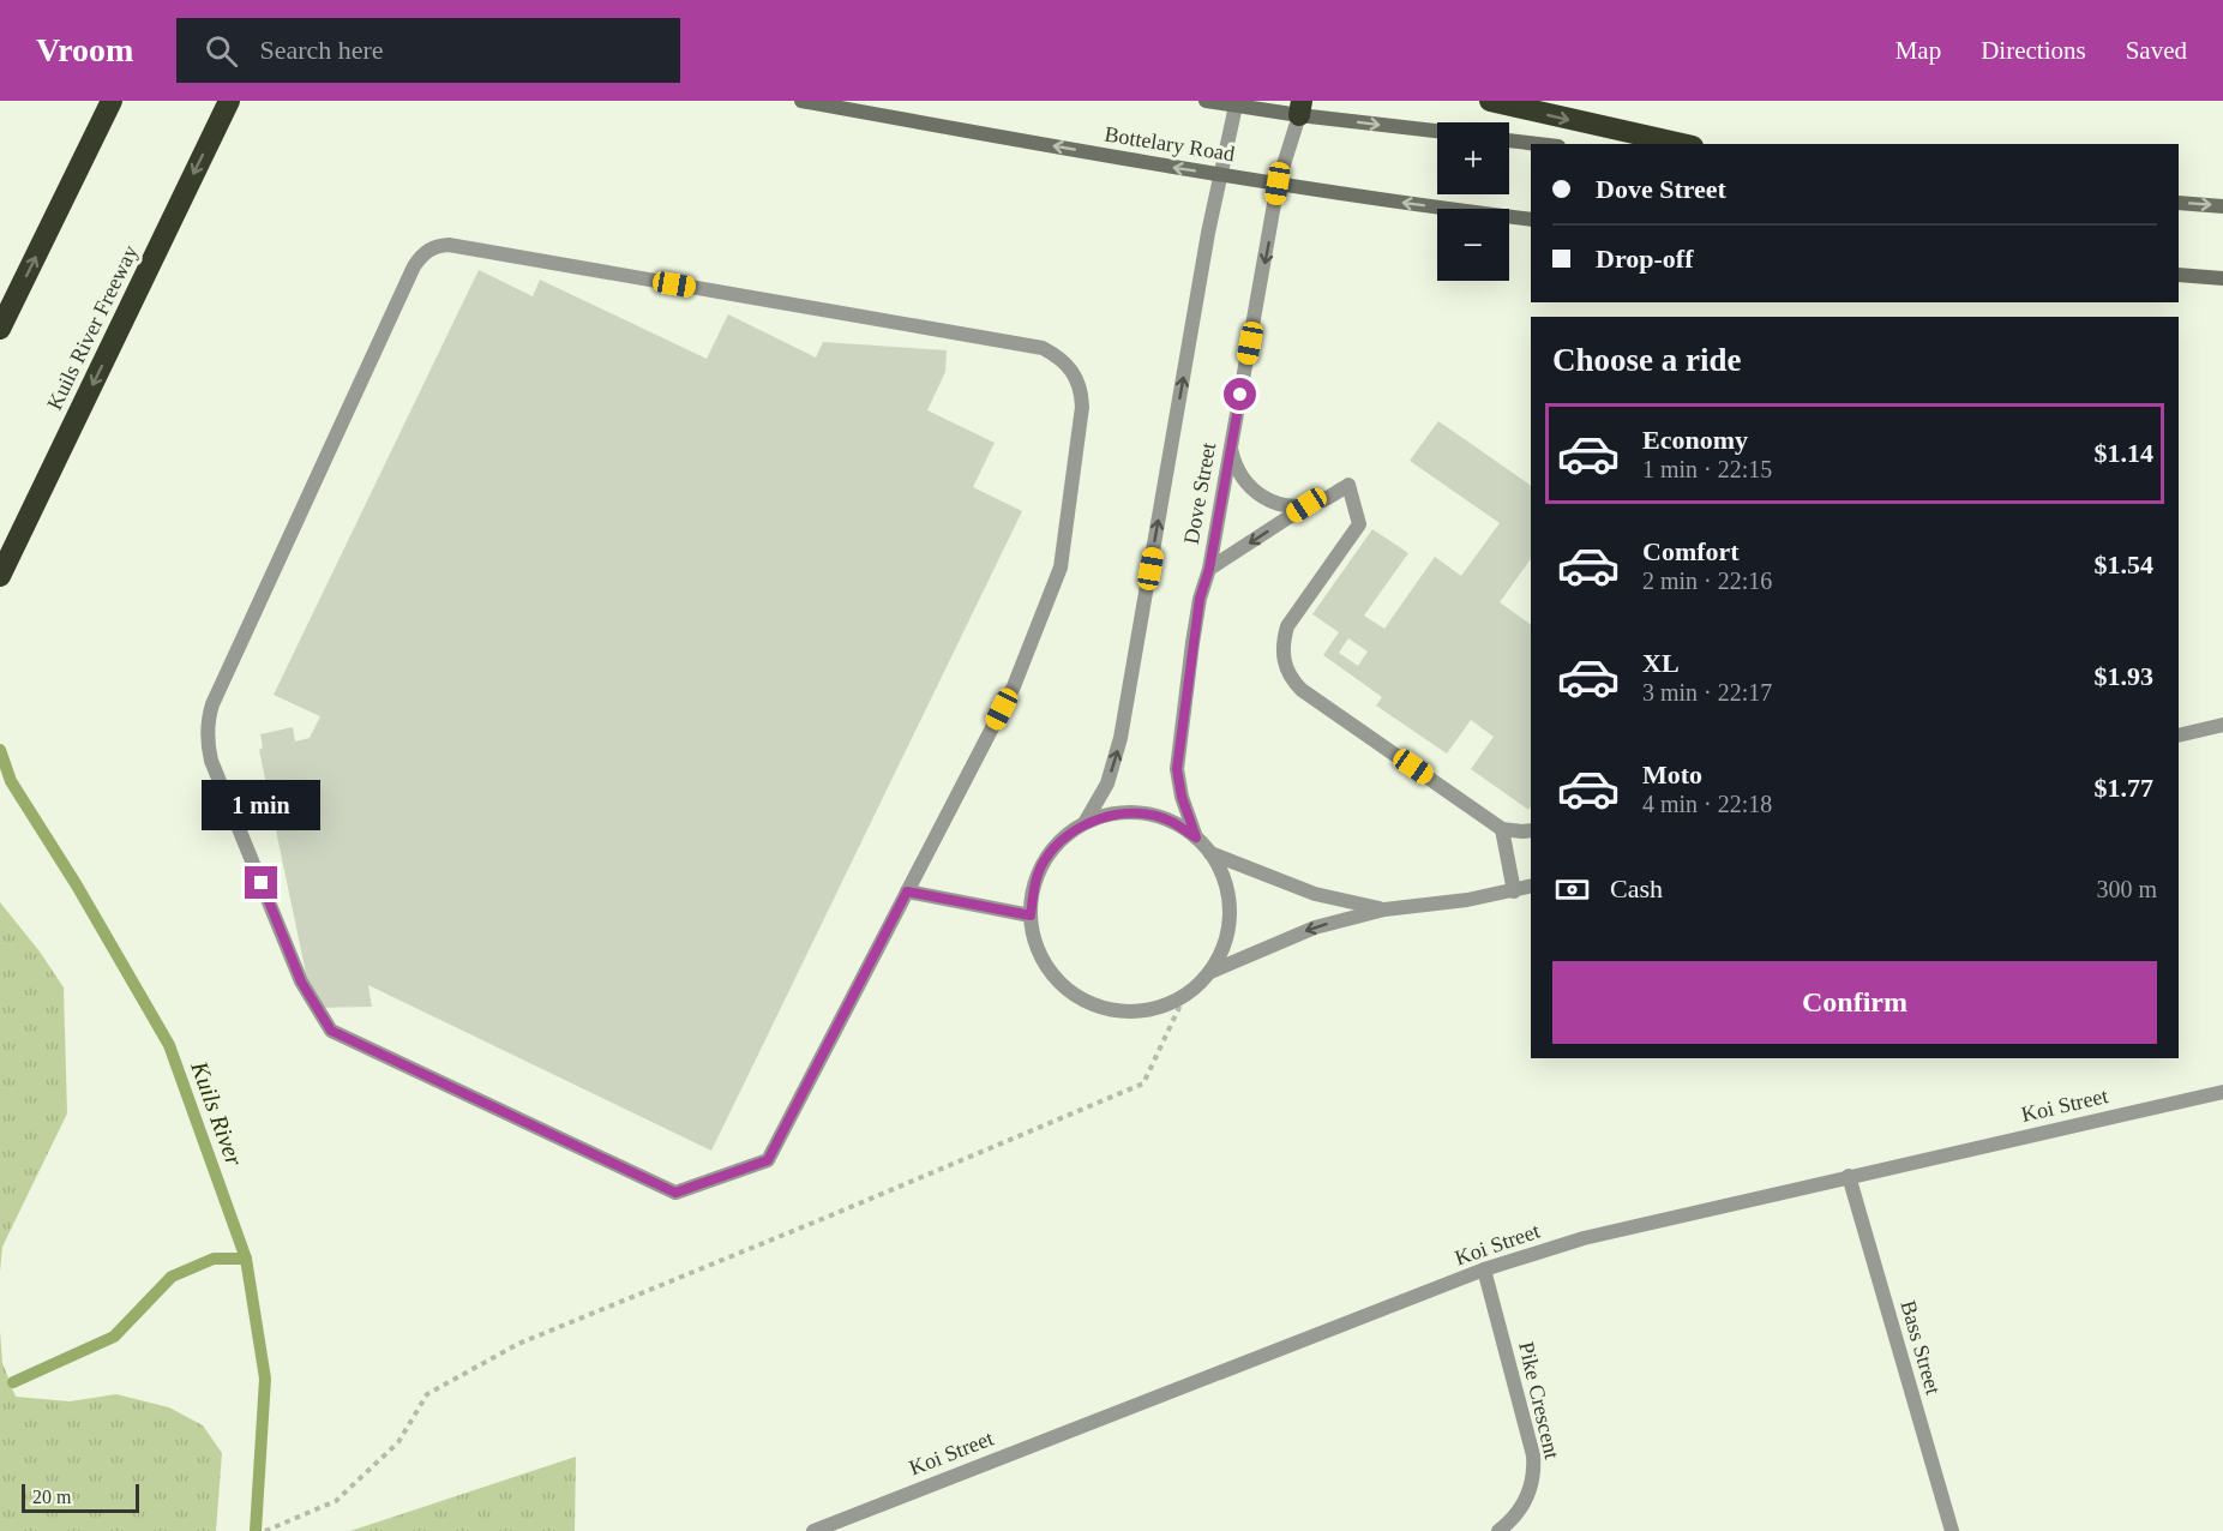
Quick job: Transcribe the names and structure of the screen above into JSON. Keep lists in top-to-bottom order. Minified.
{"streets":{"highway":["Kuils River Freeway"],"main road":["Bottelary Road"],"street":["Dove Street","Koi Street","Bass Street","Pike Crescent"]},"crossings":[["Bottelary Road","Dove Street"],["Koi Street","Bass Street"],["Koi Street","Pike Crescent"]],"water":["Kuils River"],"scale_bar":"20 m","page":{"header":"Vroom","search":"Search here","nav":["Map","Directions","Saved"],"map_buttons":["+","−"],"banner":["Dove Street","Drop-off"],"heading":"Choose a ride","list":[{"name":"Economy","note":"1 min · 22:15","value":"$1.14"},{"name":"Comfort","note":"2 min · 22:16","value":"$1.54"},{"name":"XL","note":"3 min · 22:17","value":"$1.93"},{"name":"Moto","note":"4 min · 22:18","value":"$1.77"}],"bubble":"1 min","pay":["Cash","300 m"],"buttons":"Confirm","scale":"20 m"}}
